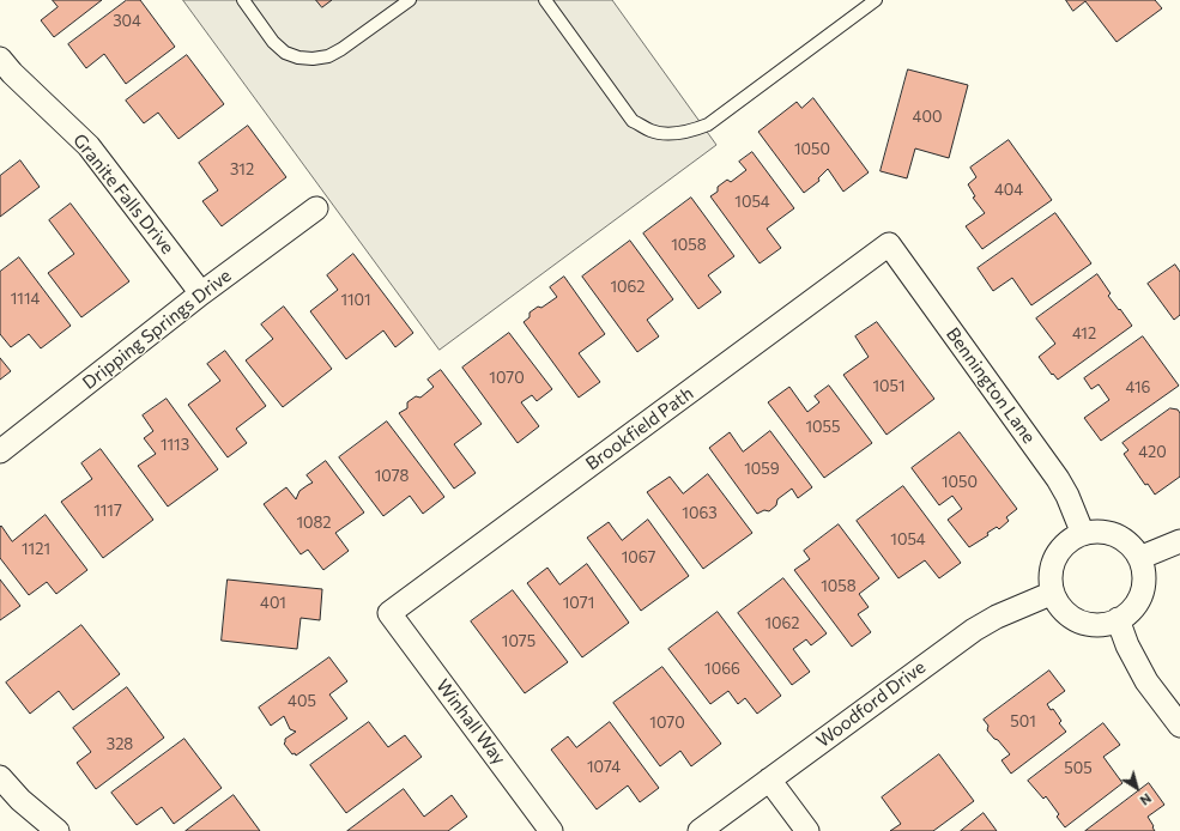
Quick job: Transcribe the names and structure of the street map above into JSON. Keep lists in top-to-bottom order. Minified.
{"streets":{"street":["Granite Falls Drive","Dripping Springs Drive","Bennington Lane","Brookfield Path","Woodford Drive","Winhall Way"]},"crossings":[["Granite Falls Drive","Dripping Springs Drive"],["Bennington Lane","Brookfield Path"],["Bennington Lane","Woodford Drive"],["Brookfield Path","Winhall Way"]],"house_numbers":["304","400","1050","312","404","1054","1058","1062","1114","1101","412","1070","1051","416","1055","1113","420","1059","1078","1050","1117","1063","1082","1054","1121","1067","1058","401","1071","1062","1075","1066","405","501","1070","328","1074","505"],"north":"bottom right"}
